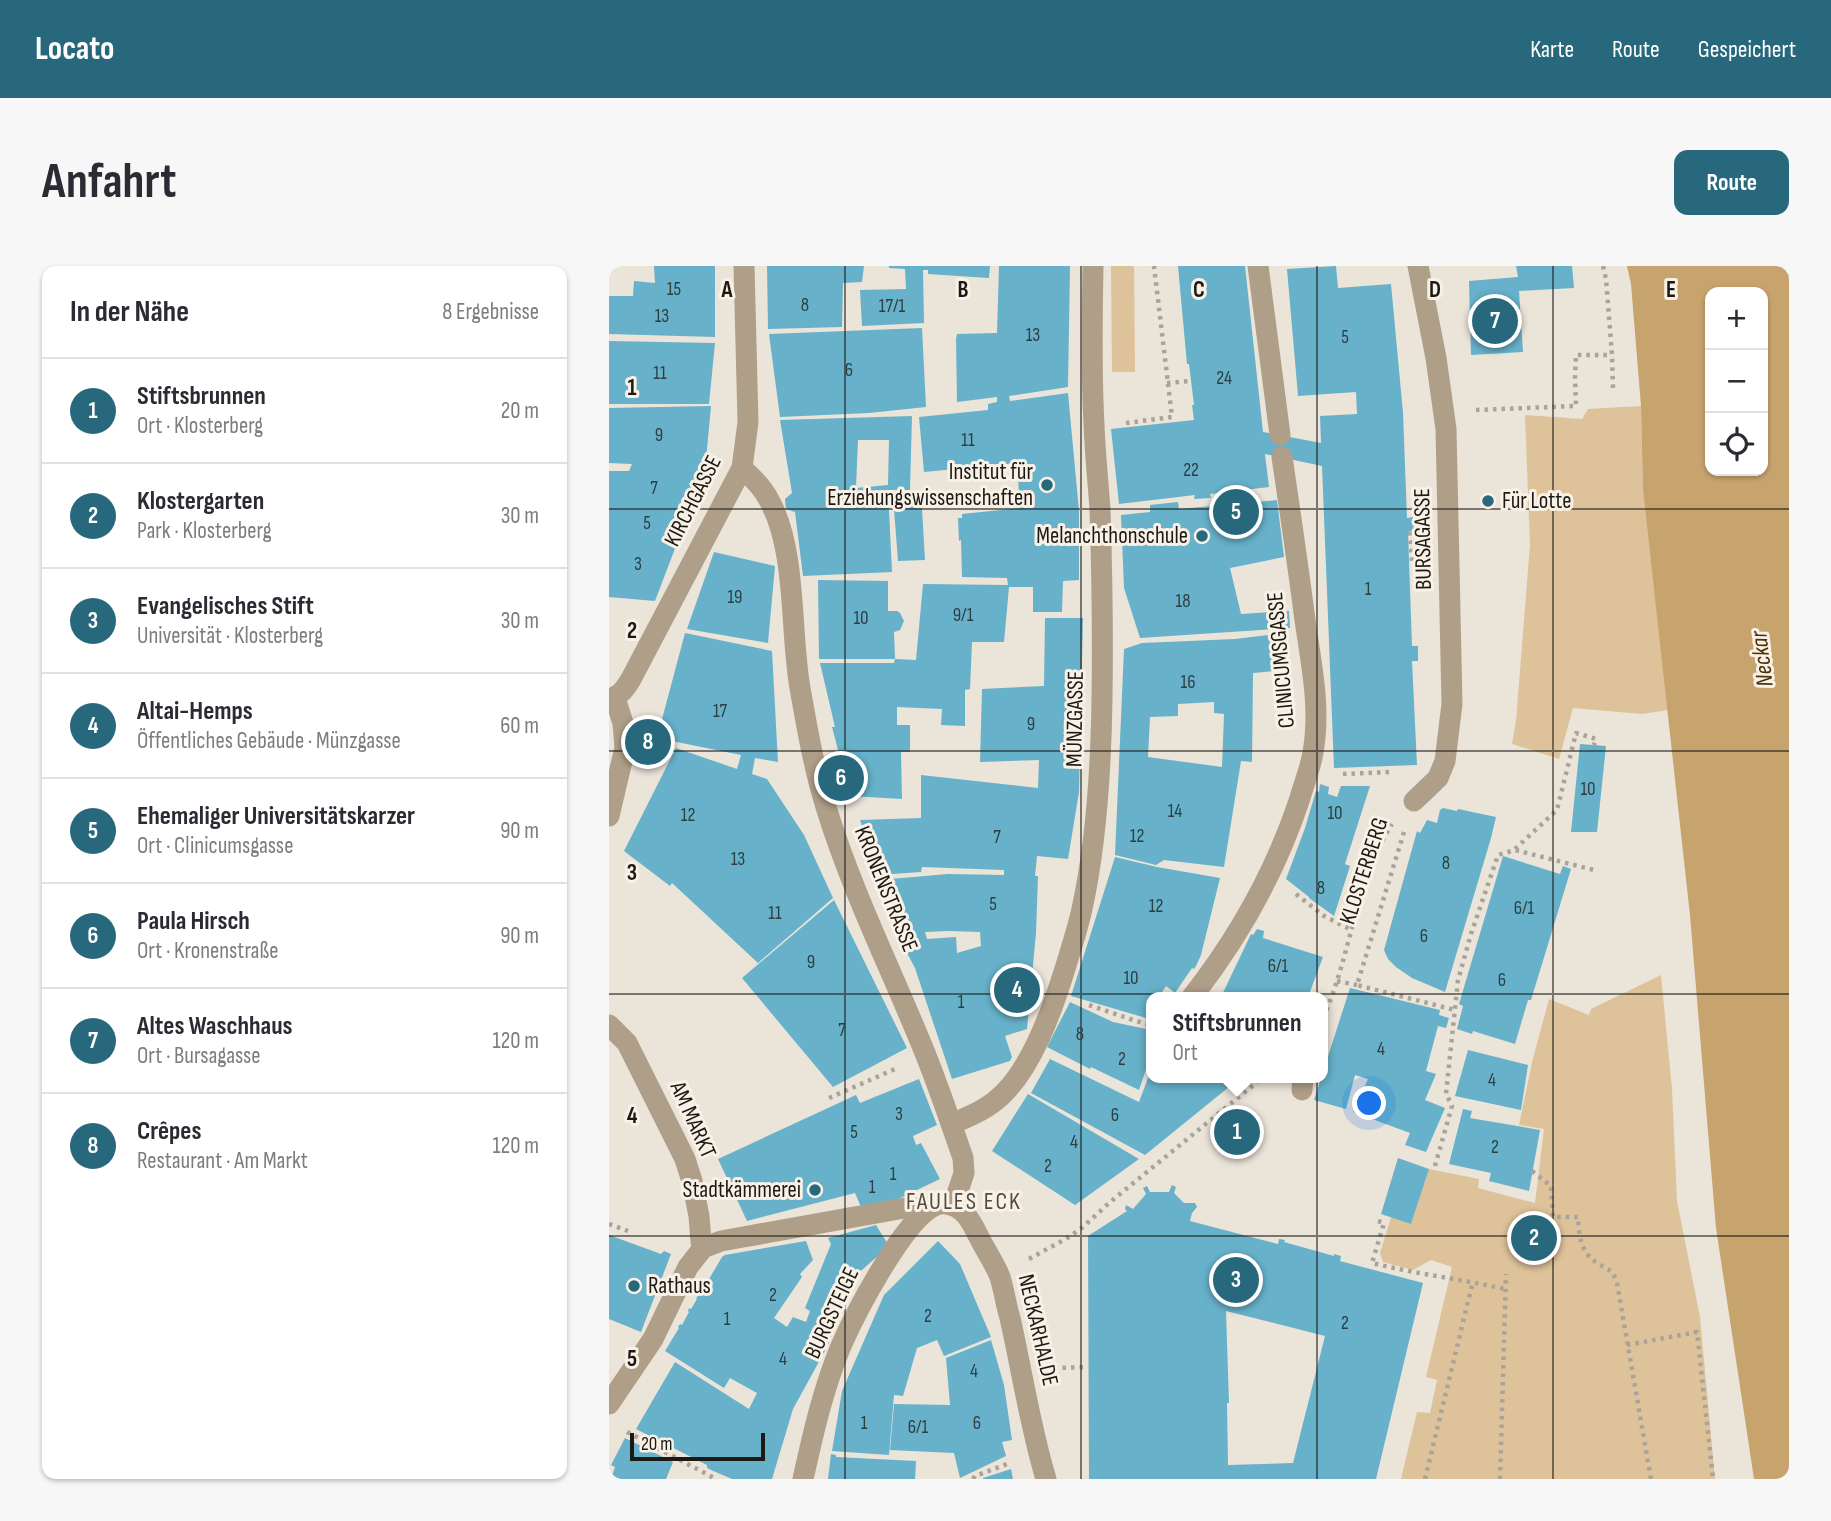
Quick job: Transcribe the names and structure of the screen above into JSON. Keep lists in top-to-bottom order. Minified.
{"streets":{"street":["KIRCHGASSE","BURSAGASSE","CLINICUMSGASSE","MÜNZGASSE","KRONENSTRASSE","AM MARKT","BURGSTEIGE","NECKARHALDE"],"path":["KLOSTERBERG"]},"crossings":[["KIRCHGASSE","KRONENSTRASSE"],["BURSAGASSE","KLOSTERBERG"],["MÜNZGASSE","KRONENSTRASSE"],["KRONENSTRASSE","NECKARHALDE"]],"districts":["FAULES ECK"],"water":["Neckar"],"places":["Institut für Erziehungswissenschaften","Für Lotte","Melanchthonschule","Stadtkämmerei","Rathaus"],"house_numbers":["15","8","17/1","13","13","5","6","11","24","9","11","22","7","5","3","1","19","18","9/1","10","16","17","9","10","14","10","12","12","7","13","8","8","5","12","6/1","11","6","9","6/1","10","6","1","7","8","4","2","4","3","6","5","4","2","2","1","1","2","2","1","2","4","4","1","6","6/1"],"scale_bar":"20 m","page":{"header":"Locato","nav":["Karte","Route","Gespeichert"],"buttons":"Route","title":"Anfahrt","heading":["In der Nähe","8 Ergebnisse"],"map_buttons":["+","−"],"pins":["7","5","8","6","4","1","2","3"],"list":[{"mark":"1","name":"Stiftsbrunnen","note":"Ort · Klosterberg","value":"20 m"},{"mark":"2","name":"Klostergarten","note":"Park · Klosterberg","value":"30 m"},{"mark":"3","name":"Evangelisches Stift","note":"Universität · Klosterberg","value":"30 m"},{"mark":"4","name":"Altai-Hemps","note":"Öffentliches Gebäude · Münzgasse","value":"60 m"},{"mark":"5","name":"Ehemaliger Universitätskarzer","note":"Ort · Clinicumsgasse","value":"90 m"},{"mark":"6","name":"Paula Hirsch","note":"Ort · Kronenstraße","value":"90 m"},{"mark":"7","name":"Altes Waschhaus","note":"Ort · Bursagasse","value":"120 m"},{"mark":"8","name":"Crêpes","note":"Restaurant · Am Markt","value":"120 m"}],"popup":["Stiftsbrunnen","Ort"],"scale":"20 m"},"grid":{"columns":["A","B","C","D","E"],"rows":["1","2","3","4","5"]}}
